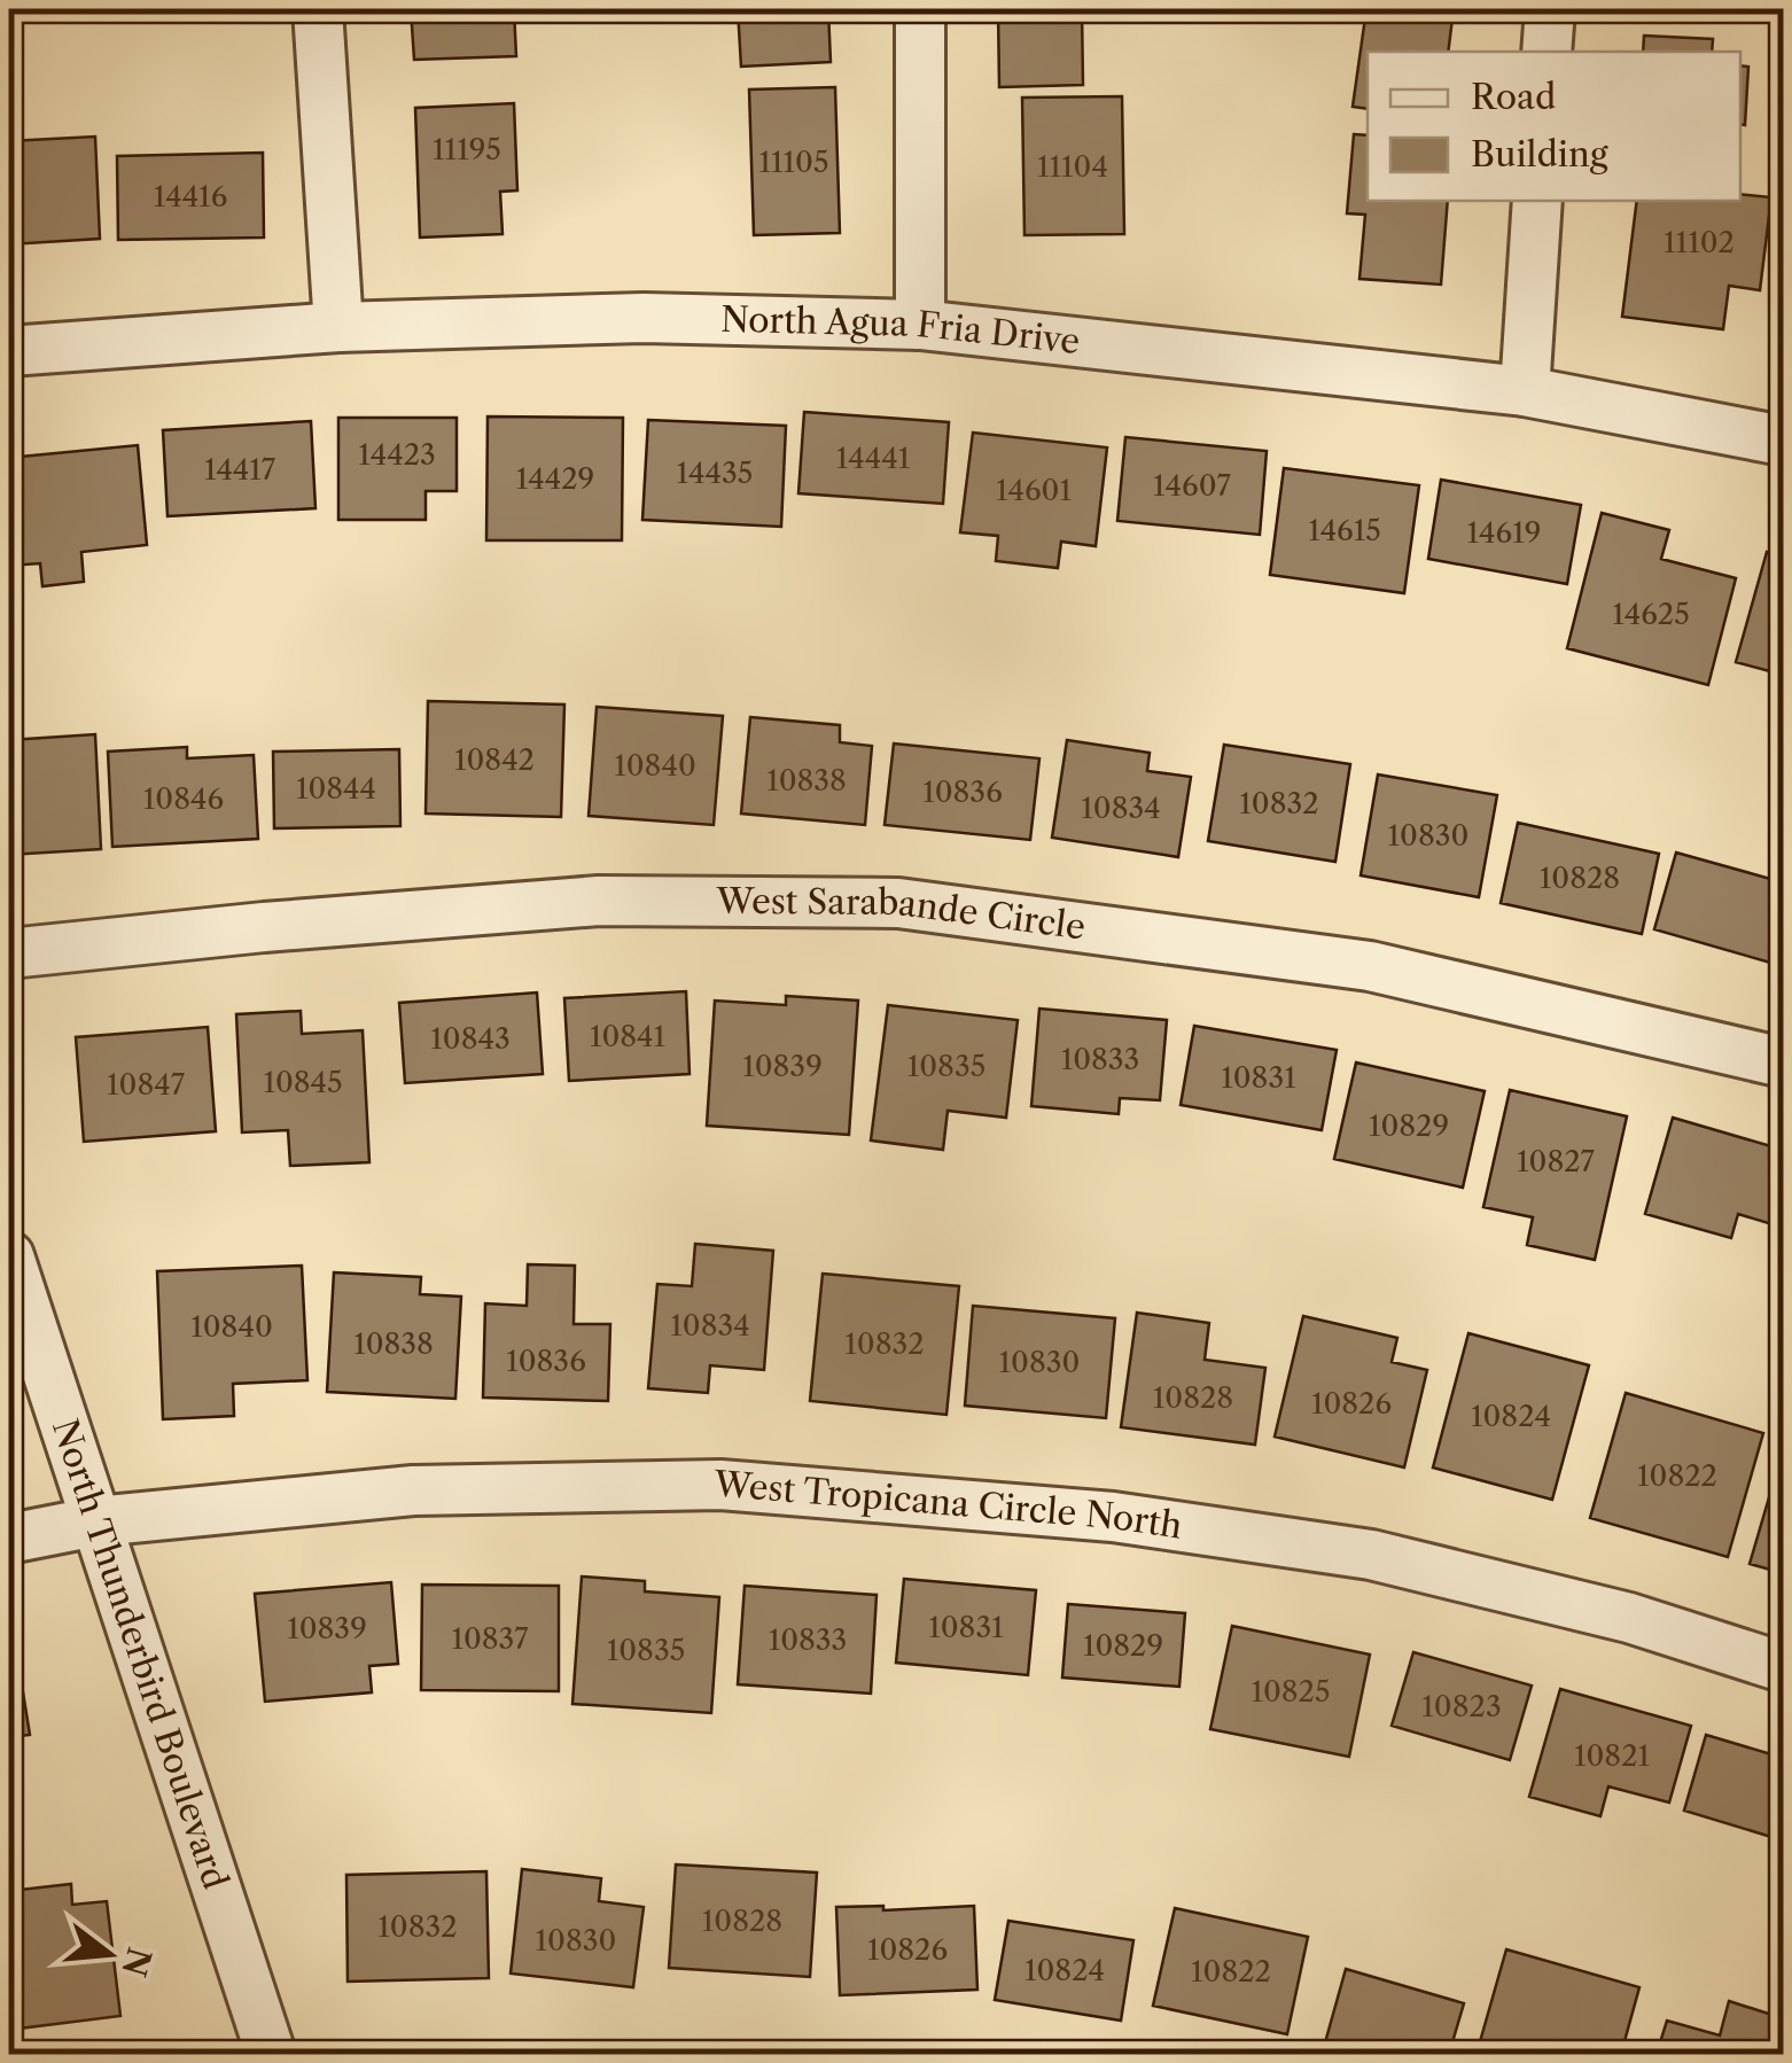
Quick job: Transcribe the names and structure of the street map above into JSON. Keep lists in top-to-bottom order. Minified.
{"streets":{"street":["North Agua Fria Drive","West Sarabande Circle","West Tropicana Circle North","North Thunderbird Boulevard"]},"crossings":[["West Tropicana Circle North","North Thunderbird Boulevard"]],"house_numbers":["11195","11105","11104","14416","11102","14423","14441","14417","14435","14429","14607","14601","14615","14619","14625","10842","10840","10838","10844","10836","10846","10832","10834","10830","10828","10841","10843","10833","10839","10835","10831","10845","10847","10829","10827","10834","10840","10838","10832","10836","10830","10828","10826","10824","10822","10831","10839","10837","10833","10829","10835","10825","10823","10821","10828","10832","10830","10826","10824","10822"],"legend":["Road","Building"],"north":"right"}
